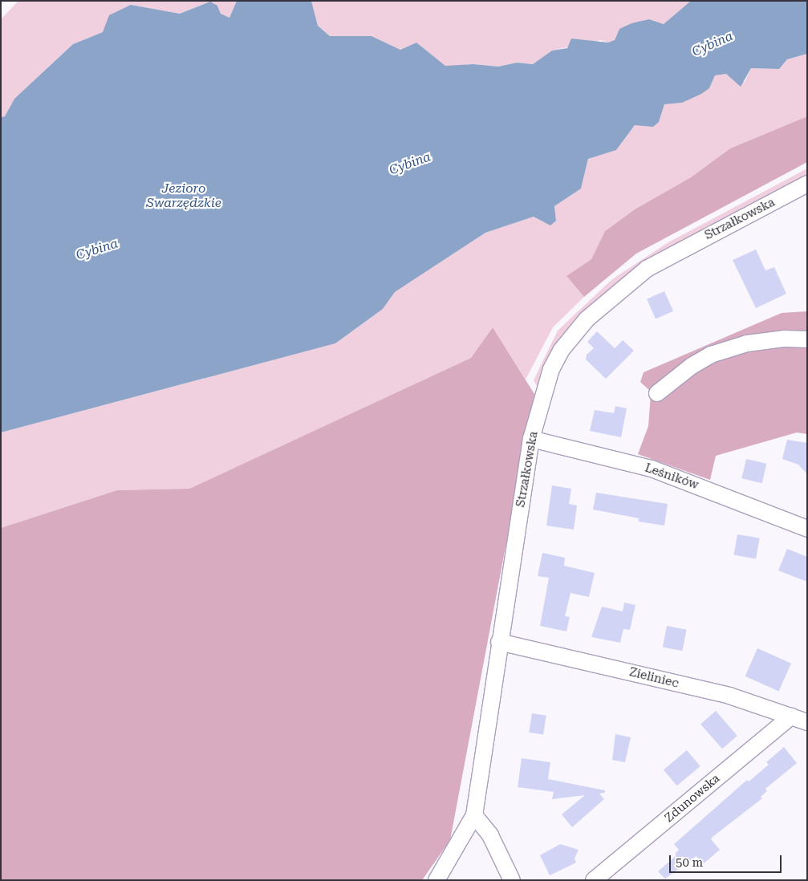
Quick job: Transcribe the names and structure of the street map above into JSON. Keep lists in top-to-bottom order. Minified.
{"streets":{"street":["Strzałkowska","Leśników","Zieliniec","Zdunowska"]},"crossings":[["Strzałkowska","Leśników"],["Strzałkowska","Zieliniec"],["Zieliniec","Zdunowska"]],"water":["Cybina","Jezioro Swarzędzkie"],"scale_bar":"50 m"}
